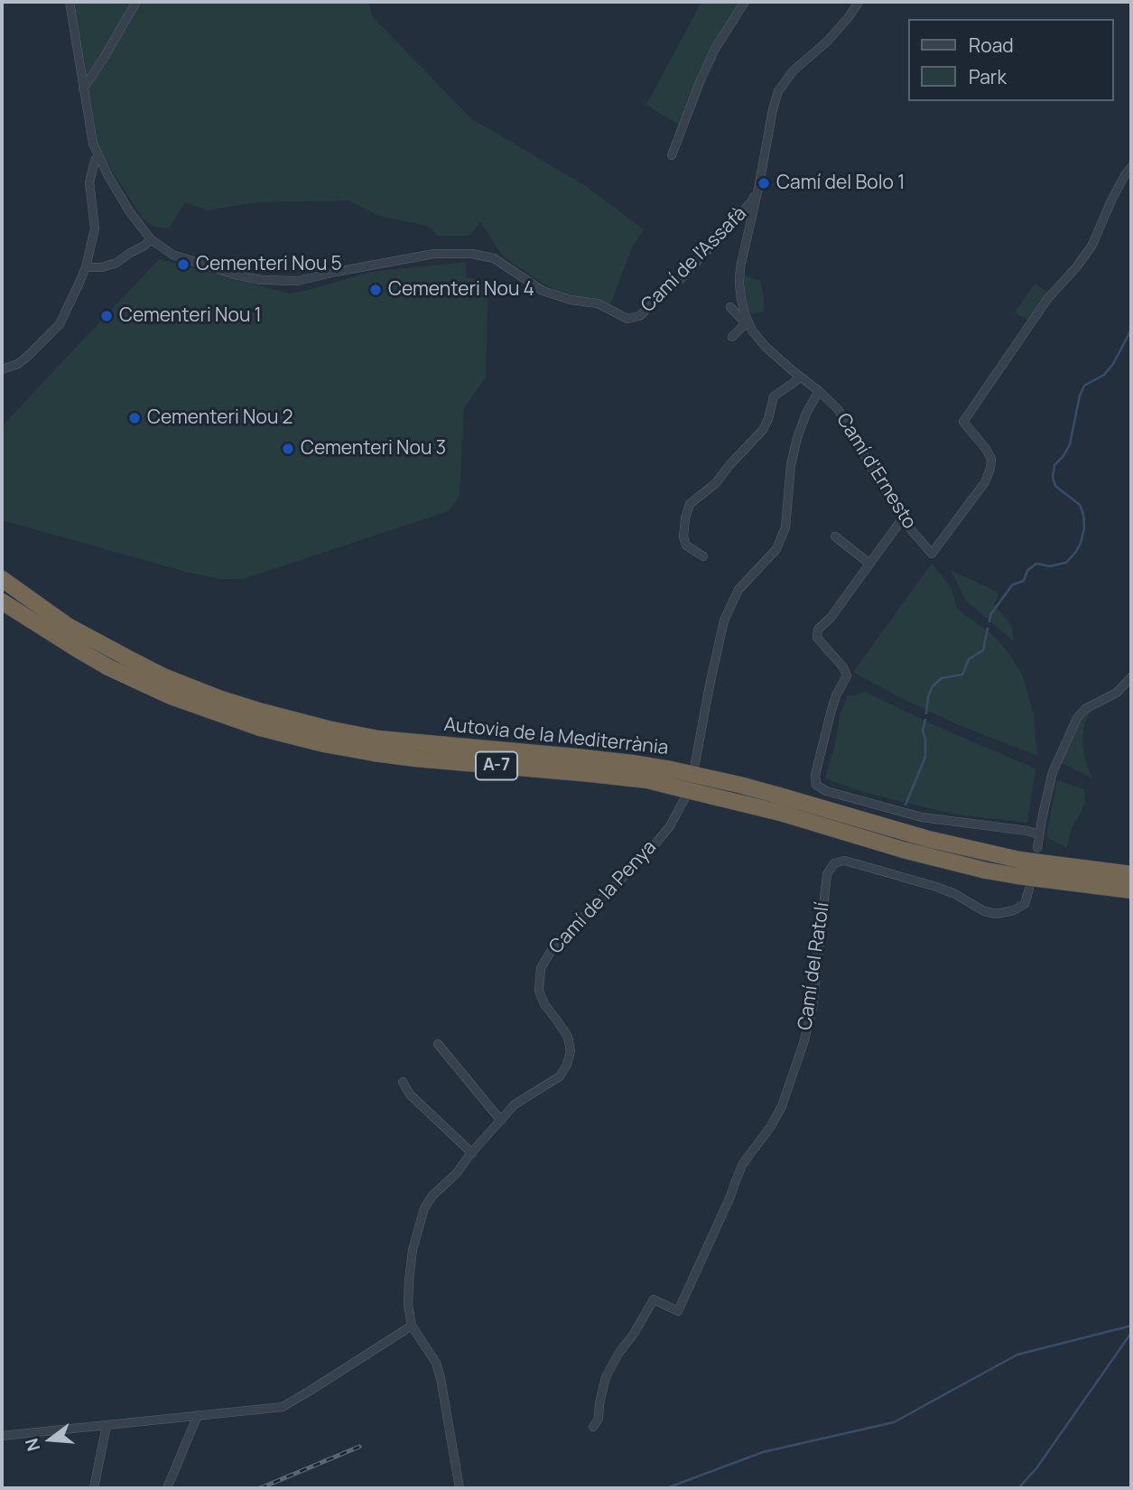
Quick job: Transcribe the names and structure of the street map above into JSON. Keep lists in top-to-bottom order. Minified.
{"streets":{"highway":["Autovia de la Mediterrània","A-7"],"street":["Camí de l'Assafà","Camí d'Ernesto","Camí de la Penya","Camí del Ratolí"]},"crossings":[["Camí de l'Assafà","Camí d'Ernesto"]],"places":["Camí del Bolo 1","Cementeri Nou 5","Cementeri Nou 4","Cementeri Nou 1","Cementeri Nou 2","Cementeri Nou 3"],"legend":["Road","Park"],"north":"left"}
